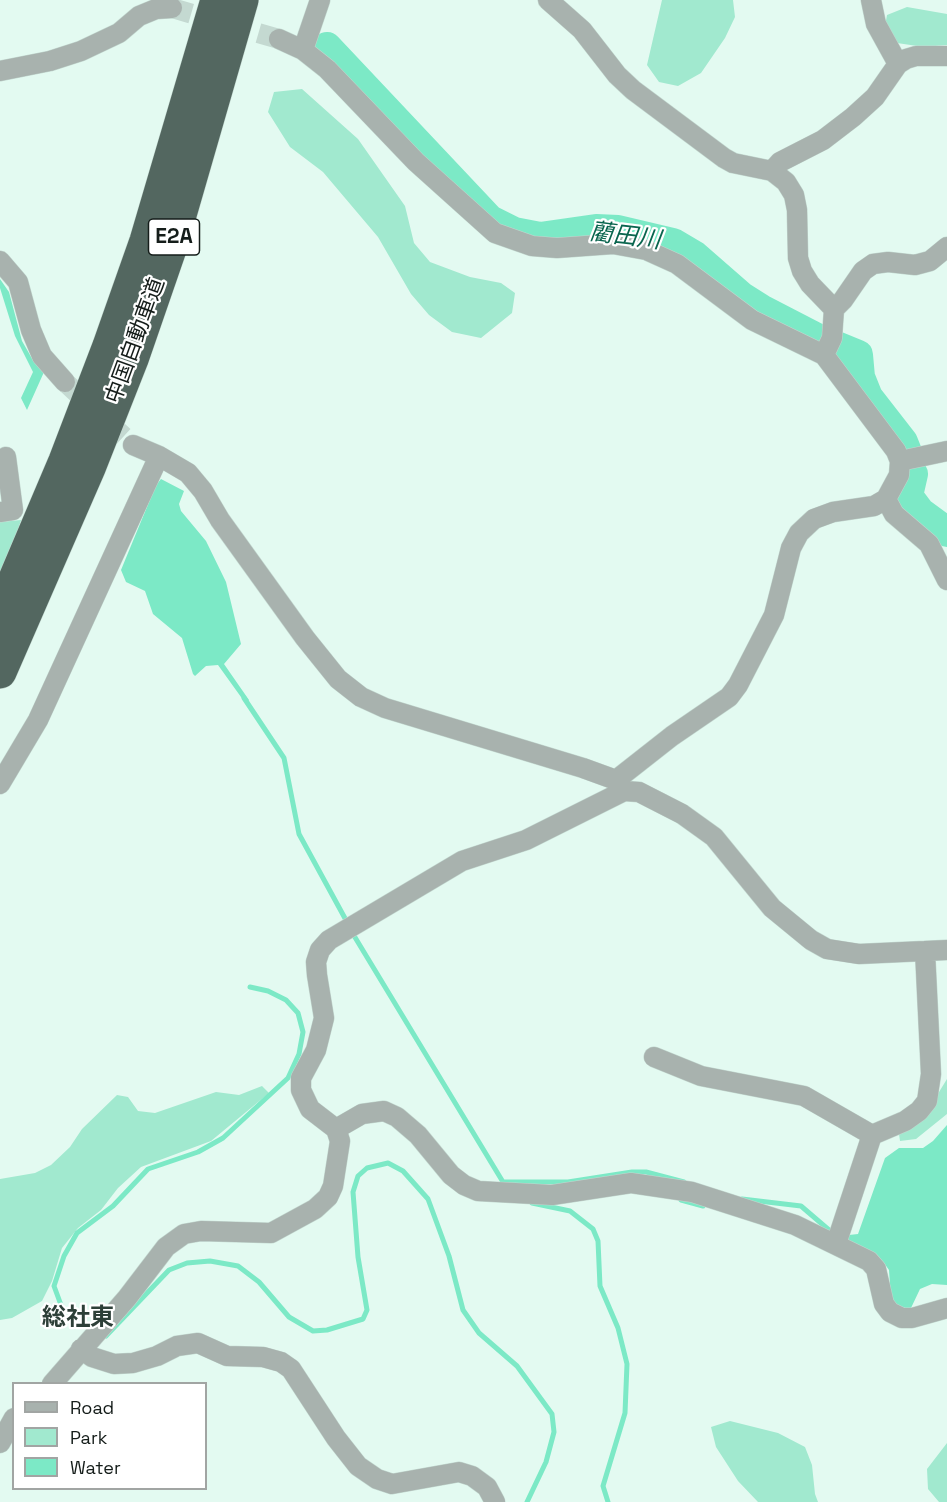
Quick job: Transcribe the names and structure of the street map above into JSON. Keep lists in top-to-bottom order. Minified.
{"streets":{"highway":["E2A","中国自動車道"]},"districts":["総社東"],"water":["藺田川"],"legend":["Road","Park","Water"]}
